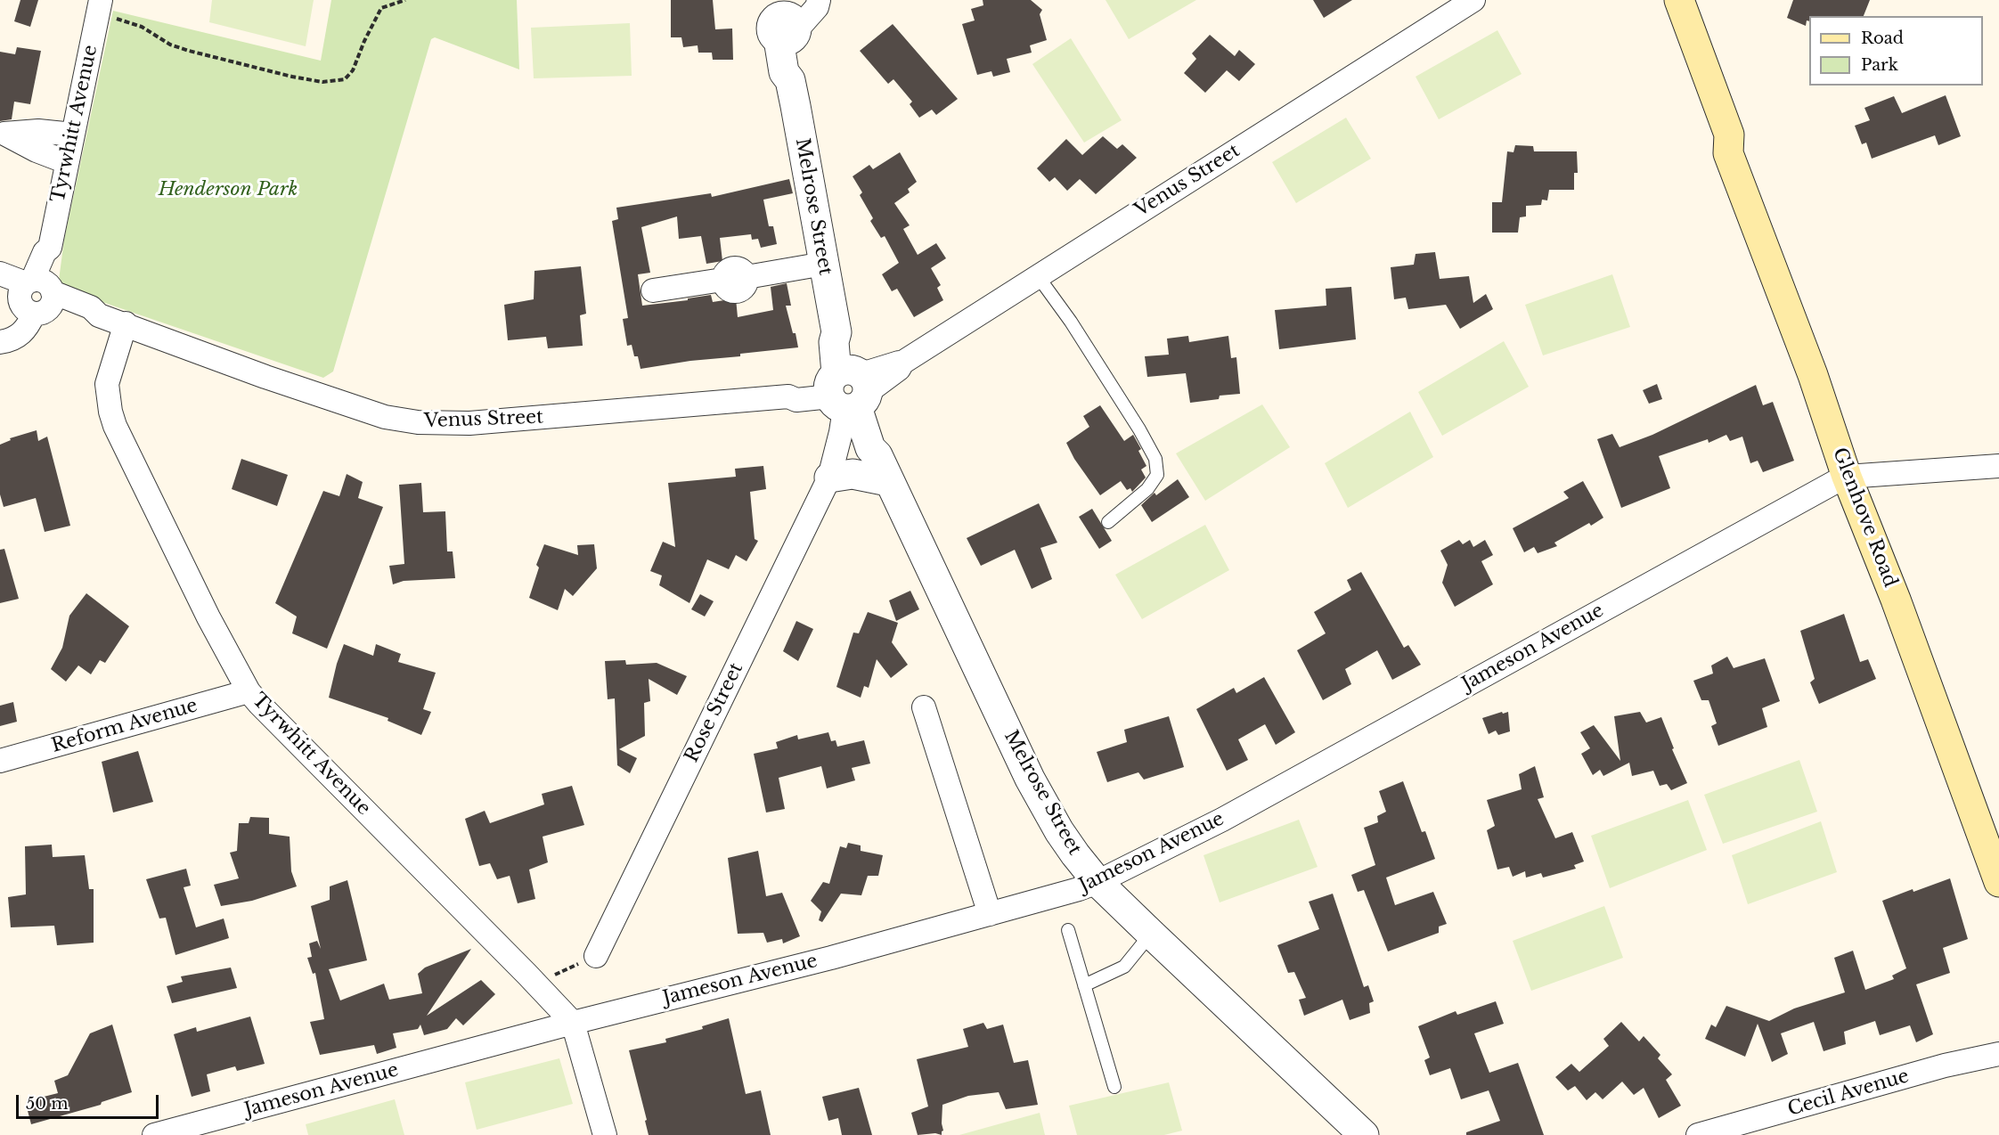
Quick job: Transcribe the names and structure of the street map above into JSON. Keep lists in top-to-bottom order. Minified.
{"streets":{"main road":["Glenhove Road"],"street":["Tyrwhitt Avenue","Venus Street","Melrose Street","Jameson Avenue","Rose Street","Reform Avenue","Cecil Avenue"]},"crossings":[["Tyrwhitt Avenue","Venus Street"],["Tyrwhitt Avenue","Jameson Avenue"],["Tyrwhitt Avenue","Reform Avenue"],["Venus Street","Melrose Street"],["Venus Street","Rose Street"],["Melrose Street","Jameson Avenue"],["Melrose Street","Rose Street"],["Glenhove Road","Jameson Avenue"]],"parks":["Henderson Park"],"legend":["Road","Park"],"scale_bar":"50 m"}
